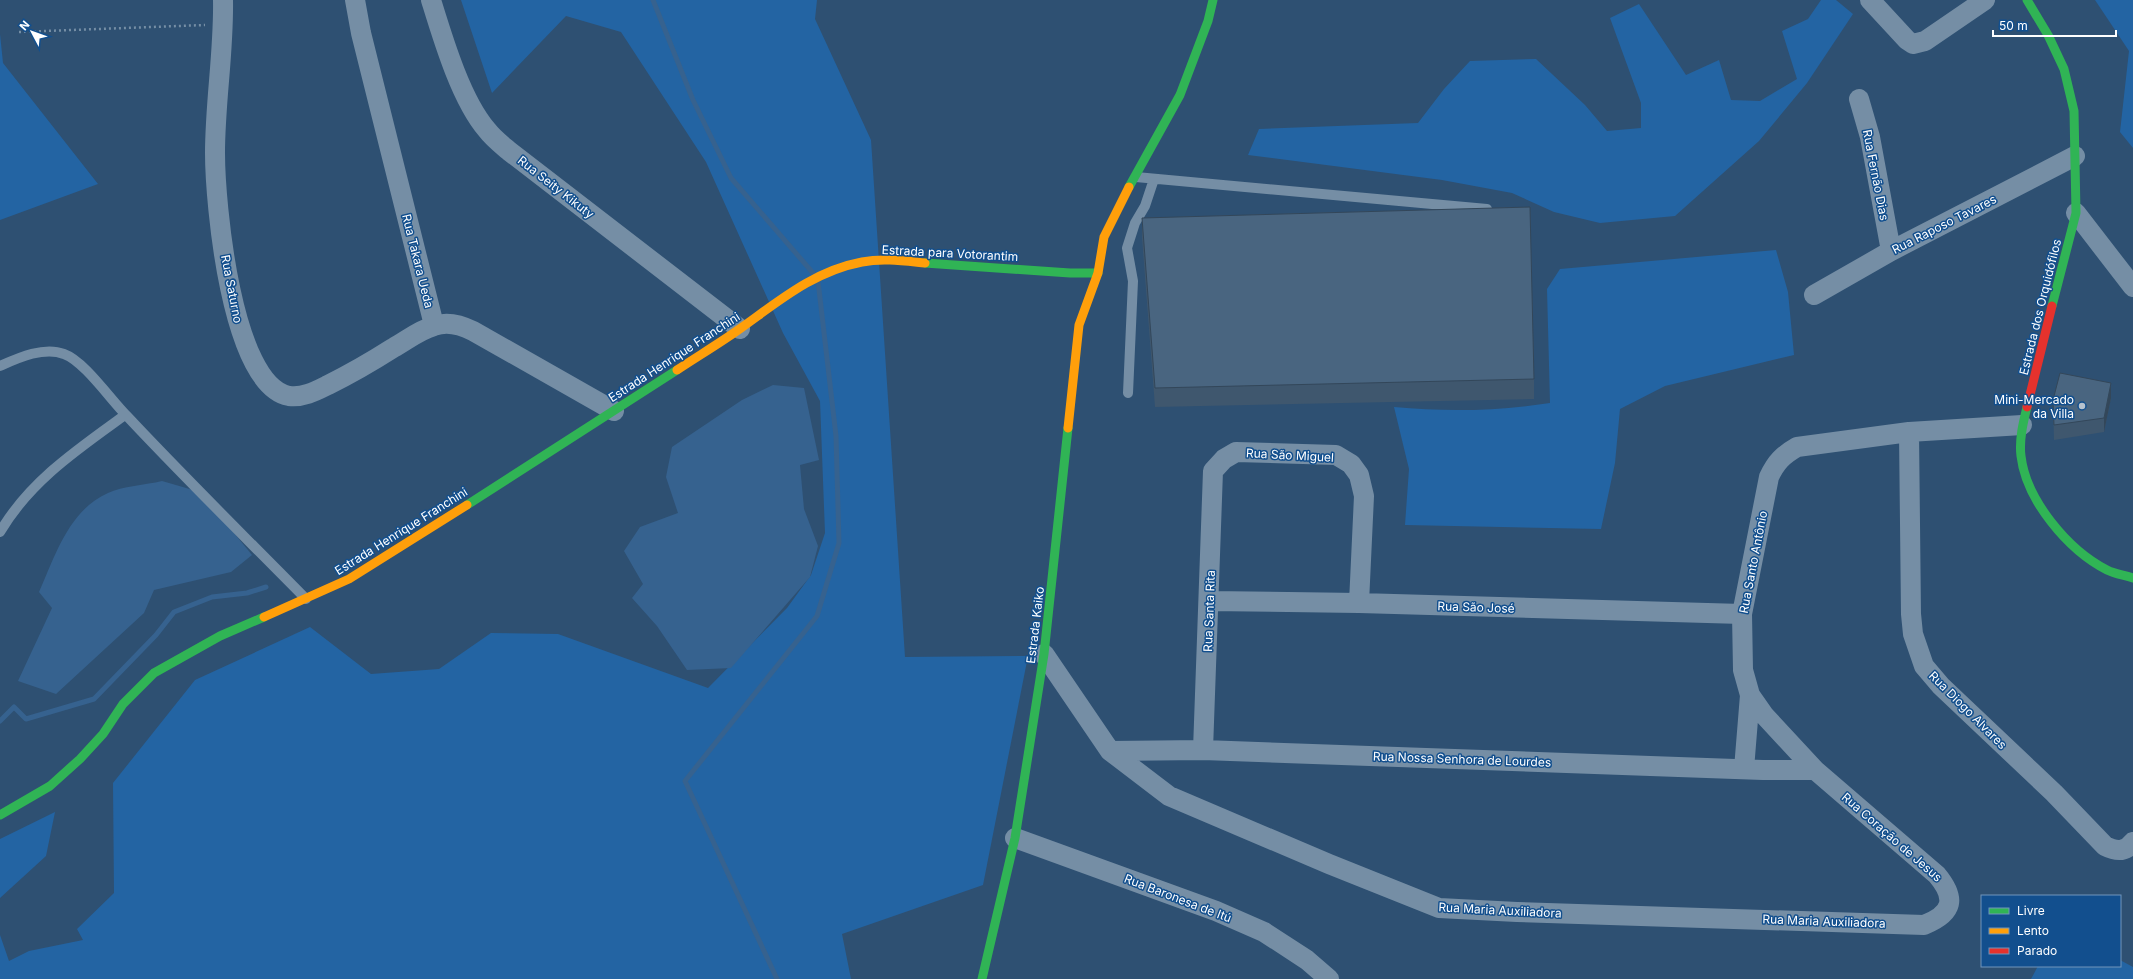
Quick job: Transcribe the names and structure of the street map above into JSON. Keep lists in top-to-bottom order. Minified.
{"streets":{"street":["Rua Fernão Dias","Rua Seity Kikuty","Rua Raposo Tavares","Estrada para Votorantim","Rua Takara Ueda","Rua Saturno","Estrada dos Orquidófilos","Estrada Henrique Franchini","Rua São Miguel","Rua Santo Antônio","Rua São José","Rua Santa Rita","Estrada Kaiko","Rua Diogo Alvares","Rua Nossa Senhora de Lourdes","Rua Coração de Jesus","Rua Baronesa de Itú","Rua Maria Auxiliadora"]},"crossings":[["Rua Fernão Dias","Rua Raposo Tavares"],["Rua Seity Kikuty","Estrada Henrique Franchini"],["Rua Raposo Tavares","Estrada dos Orquidófilos"],["Estrada para Votorantim","Estrada Henrique Franchini"],["Estrada para Votorantim","Estrada Kaiko"],["Rua Takara Ueda","Rua Saturno"],["Rua São Miguel","Rua São José"],["Rua São Miguel","Rua Santa Rita"],["Rua Santo Antônio","Rua São José"],["Rua Santo Antônio","Rua Diogo Alvares"],["Rua Santo Antônio","Rua Nossa Senhora de Lourdes"],["Rua Santo Antônio","Rua Coração de Jesus"],["Rua São José","Rua Santa Rita"],["Rua Santa Rita","Rua Nossa Senhora de Lourdes"],["Estrada Kaiko","Rua Baronesa de Itú"],["Estrada Kaiko","Rua Maria Auxiliadora"],["Rua Nossa Senhora de Lourdes","Rua Coração de Jesus"],["Rua Nossa Senhora de Lourdes","Rua Maria Auxiliadora"],["Rua Coração de Jesus","Rua Maria Auxiliadora"]],"places":["Mini-Mercado da Villa"],"legend":["Livre","Lento","Parado"],"scale_bar":"50 m","north":"top left"}
